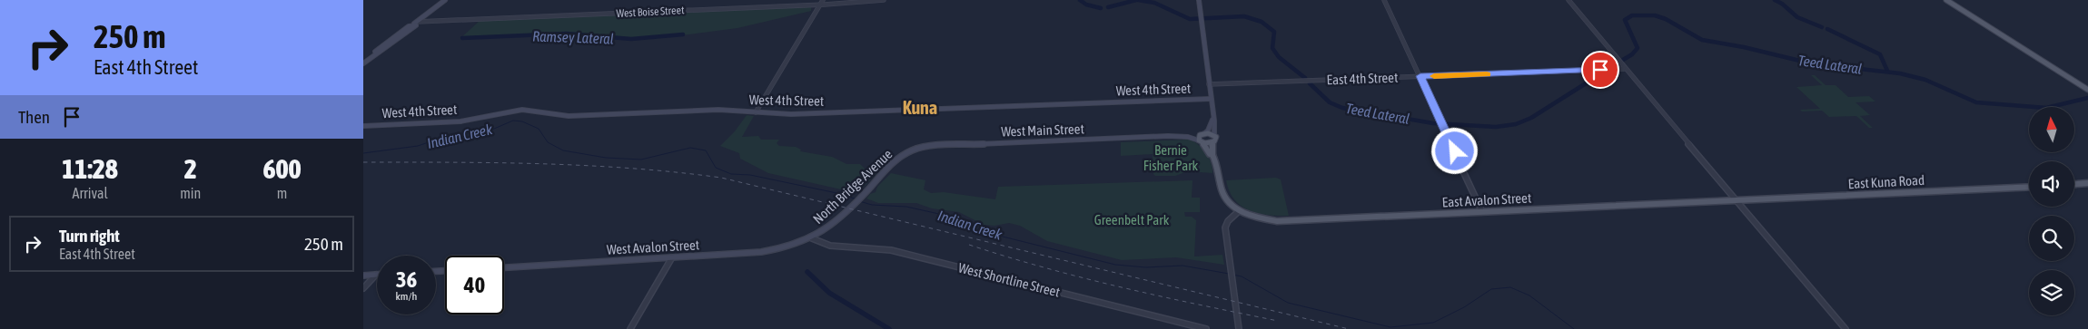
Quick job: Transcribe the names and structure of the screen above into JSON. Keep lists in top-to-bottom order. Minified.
{"streets":{"main road":["West 4th Street","West Main Street","East Kuna Road","North Bridge Avenue","East Avalon Street","West Avalon Street"],"street":["West Boise Street","East 4th Street","West Shortline Street"]},"crossings":[["West Main Street","North Bridge Avenue"],["East Kuna Road","East Avalon Street"],["North Bridge Avenue","West Avalon Street"],["North Bridge Avenue","West Shortline Street"],["West Avalon Street","West Shortline Street"]],"districts":["Kuna"],"water":["Ramsey Lateral","Teed Lateral","Indian Creek"],"parks":["Bernie Fisher Park","Greenbelt Park"],"north":"top","page":{"turn":["250 m","East 4th Street"],"then":"Then","eta":["11:28","Arrival","2","min","600","m"],"list":[{"name":"Turn right","note":"East 4th Street","value":"250 m"}],"speed":"36 km/h","limit":"40"}}
